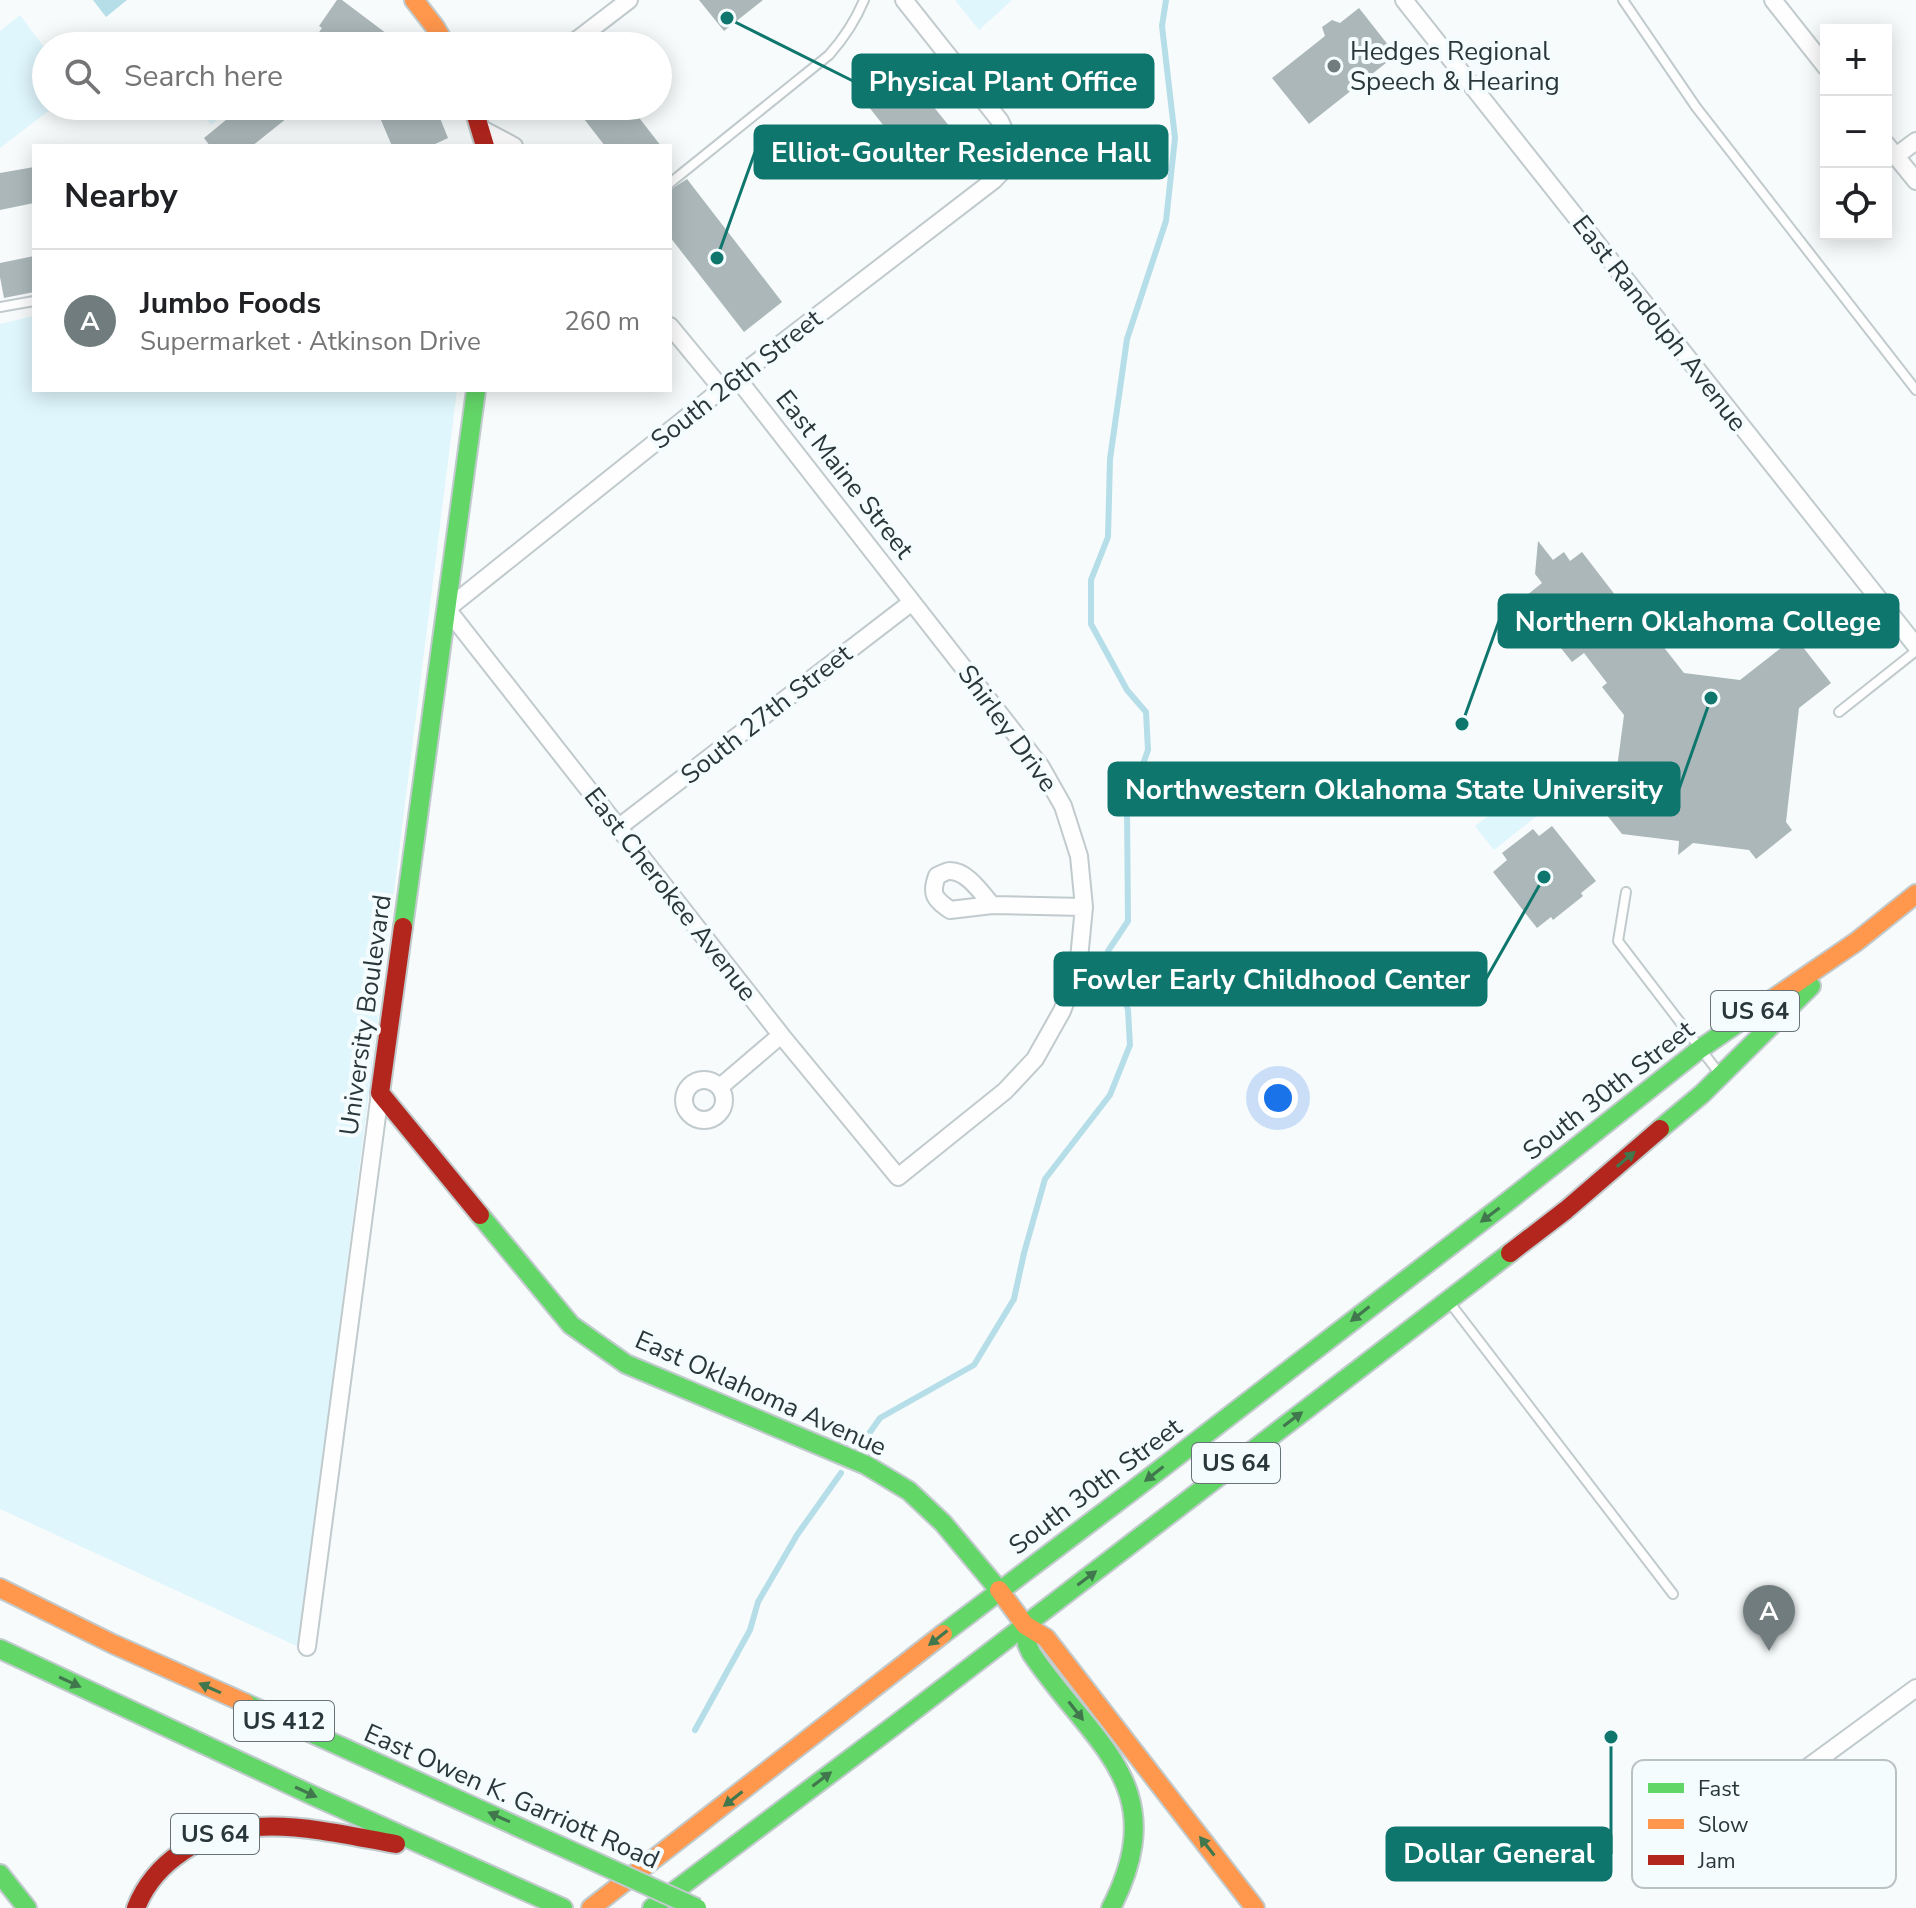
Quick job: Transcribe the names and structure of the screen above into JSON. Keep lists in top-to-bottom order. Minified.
{"streets":{"main road":["US 64","University Boulevard","South 30th Street","East Oklahoma Avenue","US 412","East Owen K. Garriott Road"],"street":["East Randolph Avenue","South 26th Street","East Maine Street","South 27th Street","Shirley Drive","East Cherokee Avenue"]},"crossings":[["South 26th Street","East Maine Street"],["South 26th Street","East Cherokee Avenue"],["South 26th Street","University Boulevard"],["East Maine Street","South 27th Street"],["East Maine Street","Shirley Drive"],["South 27th Street","Shirley Drive"],["South 27th Street","East Cherokee Avenue"],["Shirley Drive","East Cherokee Avenue"],["East Cherokee Avenue","University Boulevard"],["US 64","South 30th Street"],["US 64","US 412"],["University Boulevard","East Oklahoma Avenue"],["South 30th Street","East Oklahoma Avenue"]],"places":["Physical Plant Office","Hedges Regional Speech & Hearing","Elliot-Goulter Residence Hall","Northwestern Oklahoma State University","Northern Oklahoma College","Fowler Early Childhood Center","Dollar General"],"legend":["Fast","Slow","Jam"],"page":{"map_buttons":["+","−"],"search":"Search here","heading":"Nearby","list":[{"mark":"A","name":"Jumbo Foods","note":"Supermarket · Atkinson Drive","value":"260 m"}],"pins":"A"}}
